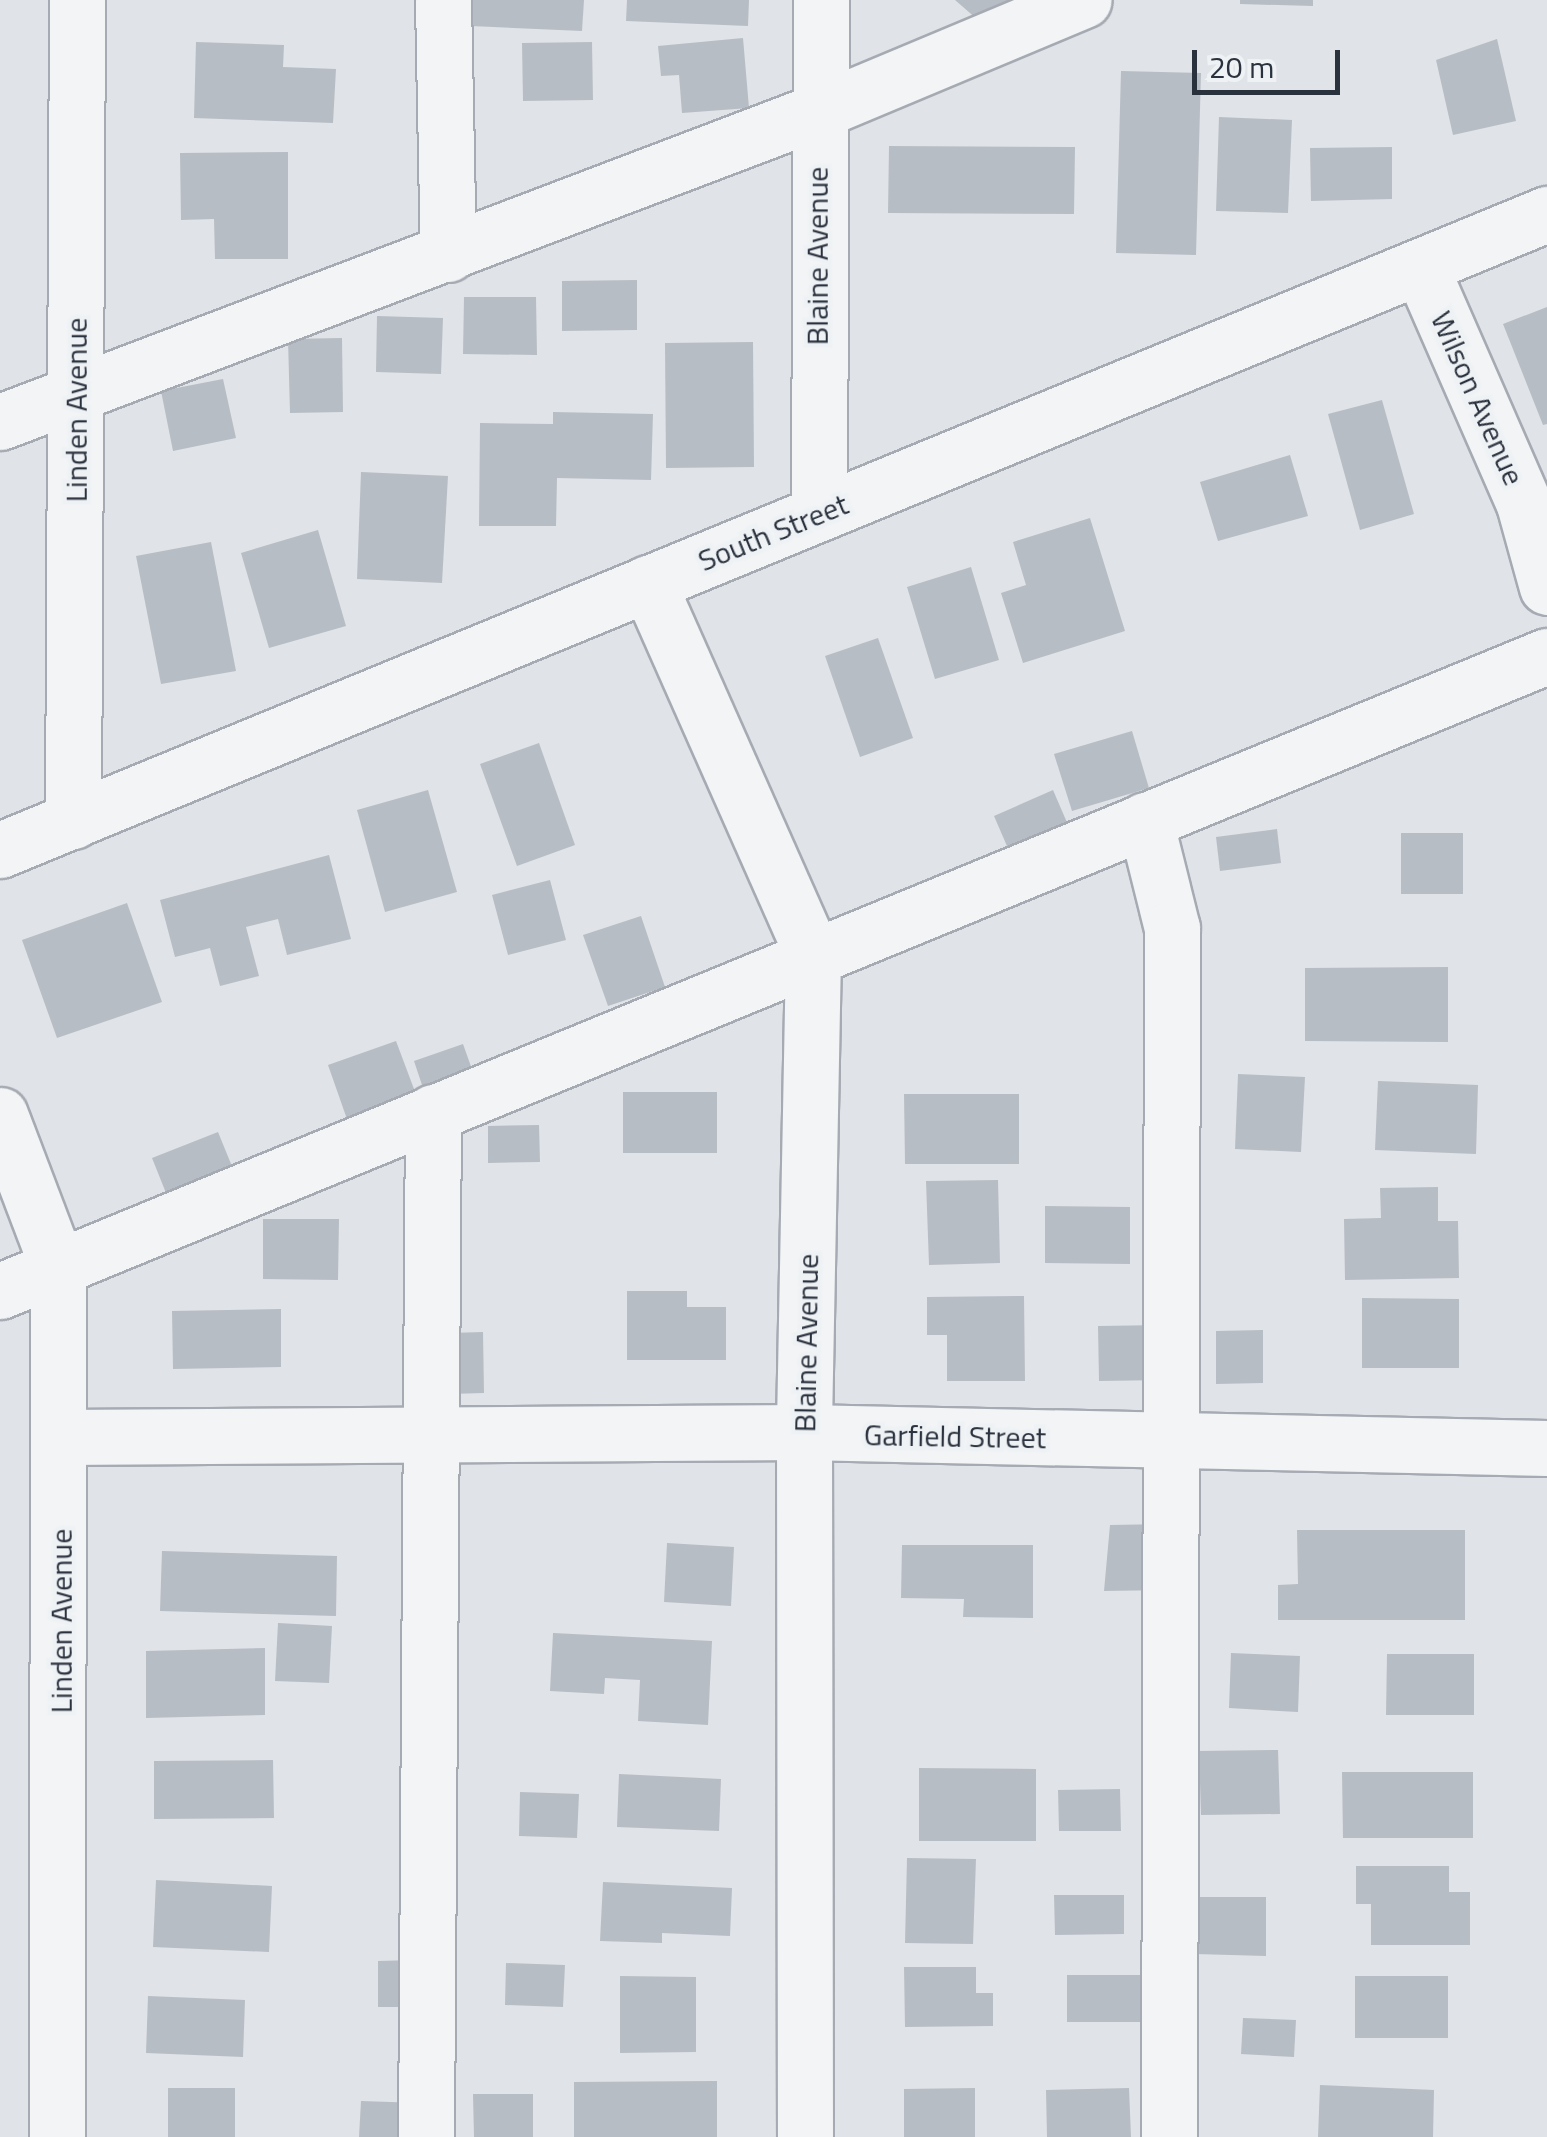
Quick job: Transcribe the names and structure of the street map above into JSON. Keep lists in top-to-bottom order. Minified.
{"streets":{"street":["Blaine Avenue","Wilson Avenue","Linden Avenue","South Street","Garfield Street"]},"crossings":[["Blaine Avenue","South Street"],["Blaine Avenue","Garfield Street"],["Wilson Avenue","South Street"],["Linden Avenue","South Street"],["Linden Avenue","Garfield Street"]],"scale_bar":"20 m"}
